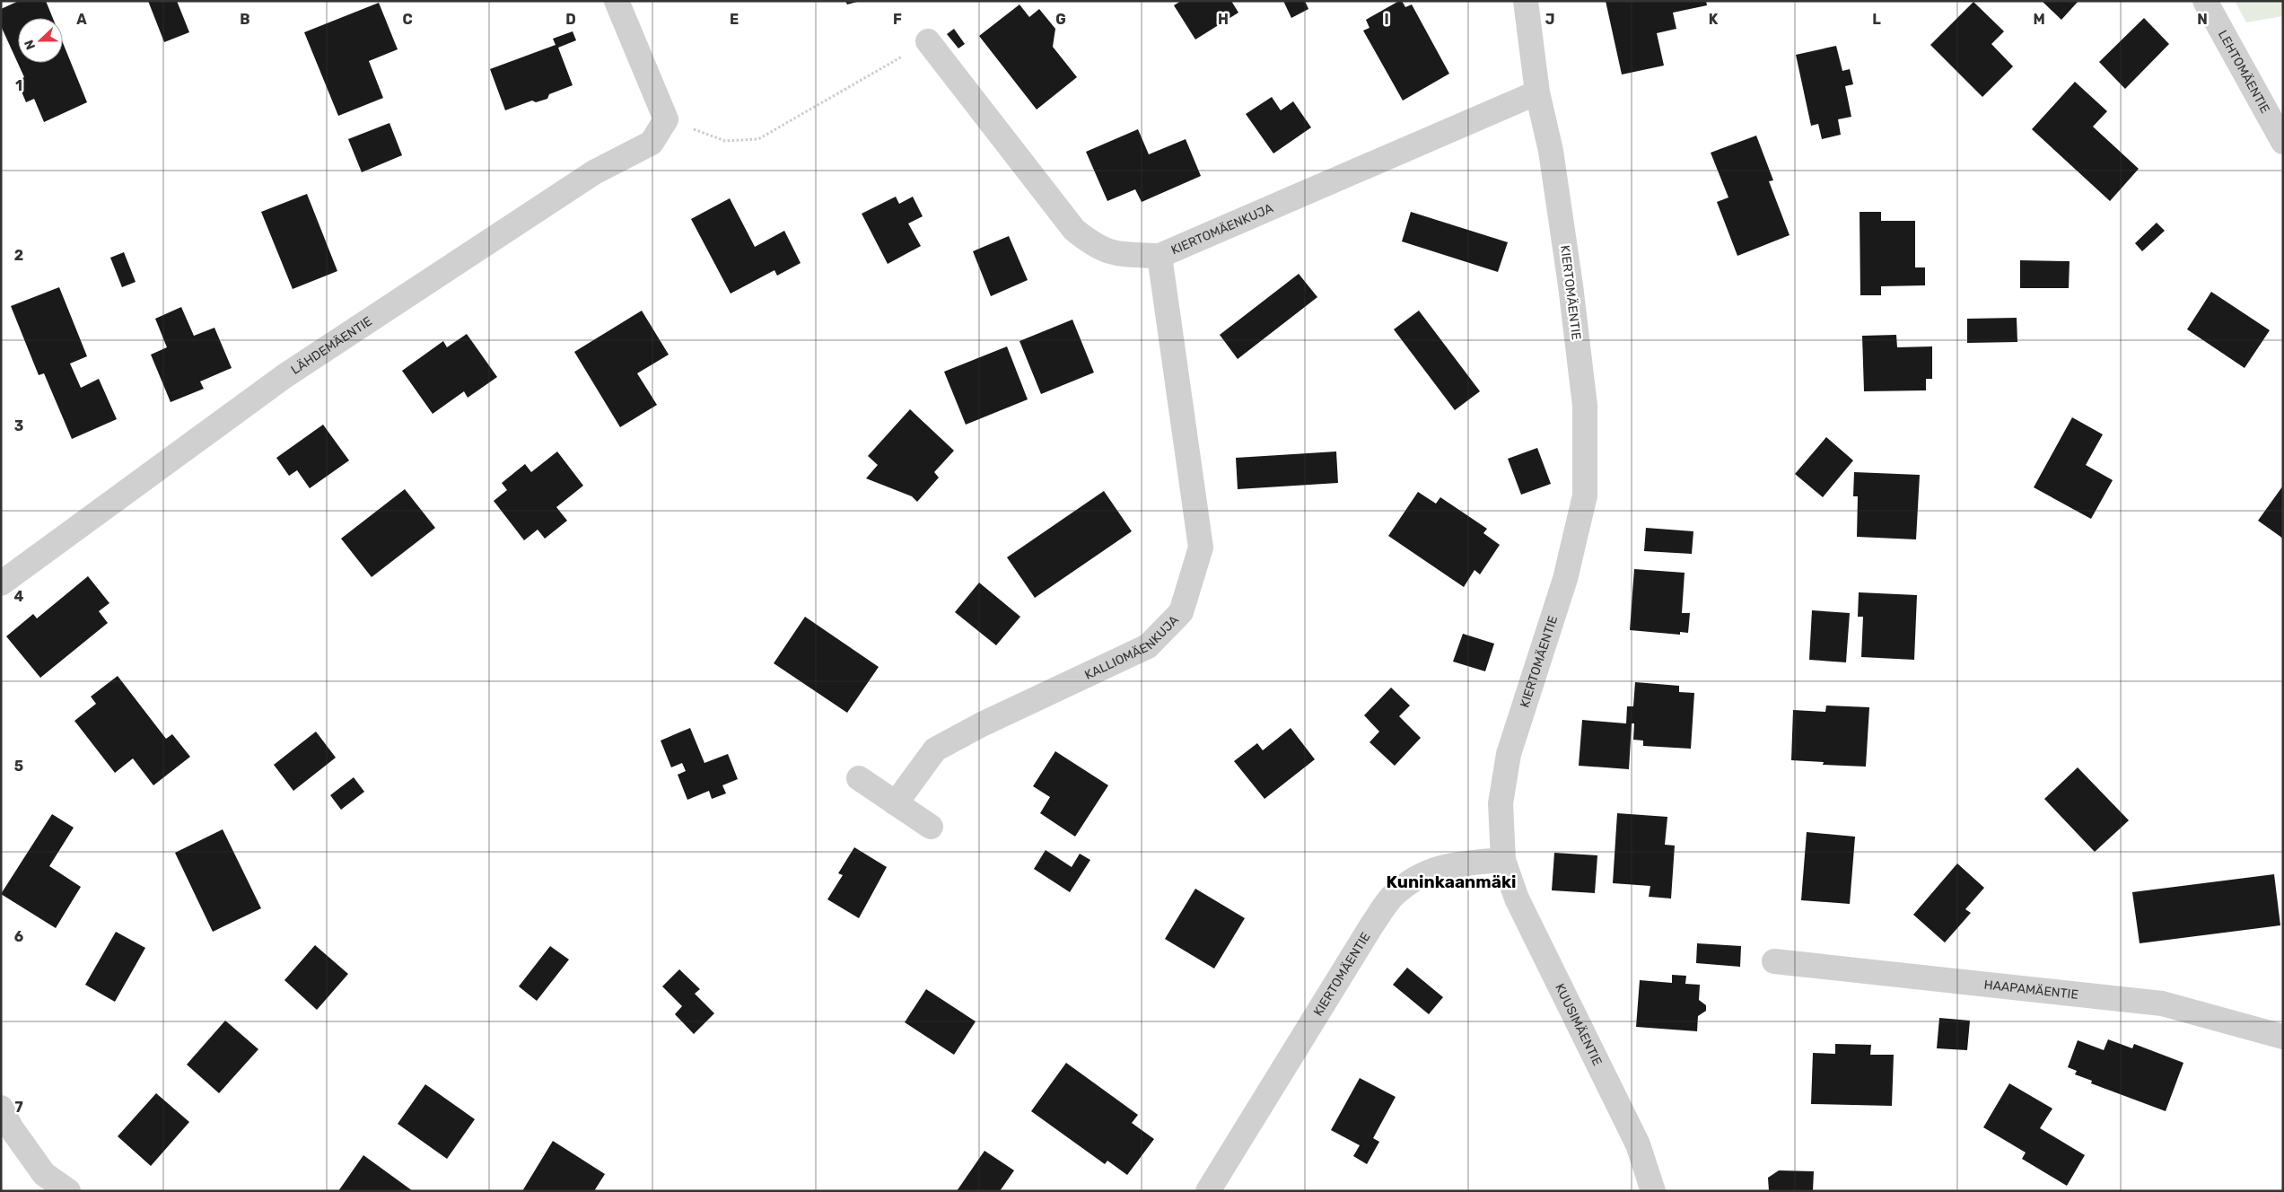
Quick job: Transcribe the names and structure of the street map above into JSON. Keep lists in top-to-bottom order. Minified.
{"streets":{"street":["LEHTOMÄENTIE","KIERTOMÄENKUJA","KIERTOMÄENTIE","LÄHDEMÄENTIE","KALLIOMÄENKUJA","HAAPAMÄENTIE","KUUSIMÄENTIE"]},"crossings":[["KIERTOMÄENKUJA","KIERTOMÄENTIE"],["KIERTOMÄENKUJA","KALLIOMÄENKUJA"],["KIERTOMÄENTIE","KUUSIMÄENTIE"]],"districts":["Kuninkaanmäki"],"north":"left","grid":{"columns":["A","B","C","D","E","F","G","H","I","J","K","L","M","N"],"rows":["1","2","3","4","5","6","7"]}}
